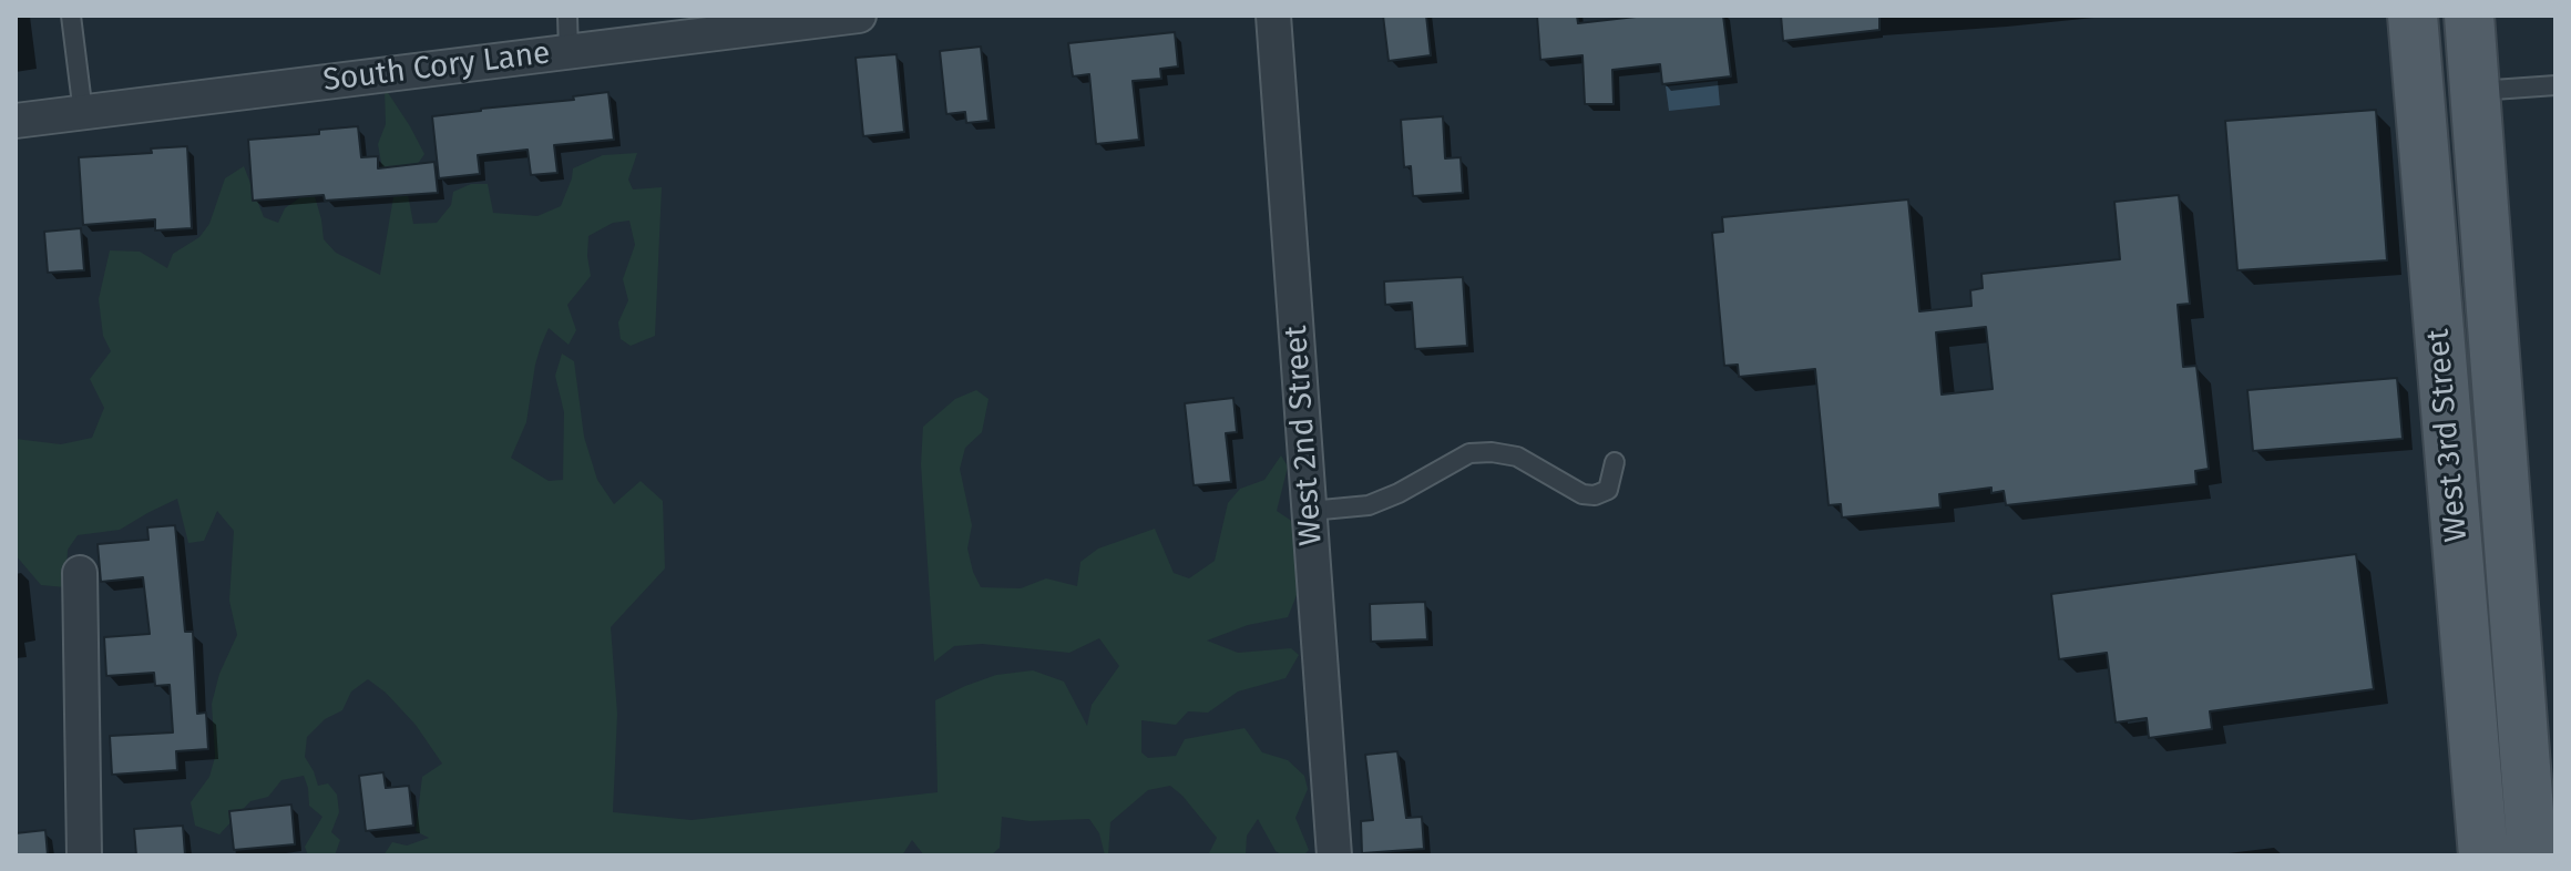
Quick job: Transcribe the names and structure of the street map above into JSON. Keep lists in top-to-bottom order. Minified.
{"streets":{"main road":["West 3rd Street"],"street":["South Cory Lane","West 2nd Street"]}}
